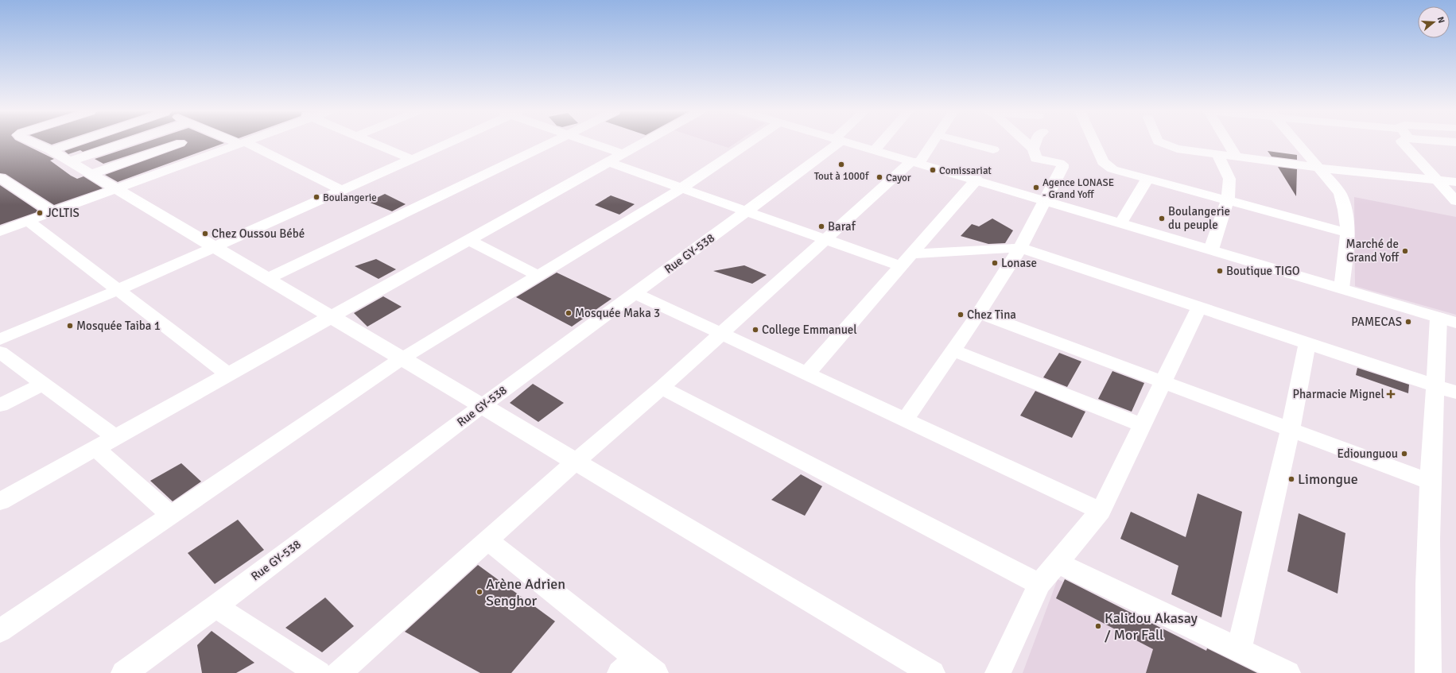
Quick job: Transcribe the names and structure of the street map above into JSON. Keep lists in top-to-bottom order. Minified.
{"streets":{"street":["Rue GY-538"]},"places":{"other":["Tout à 1000f","Comissariat","Cayor","Agence LONASE - Grand Yoff","Boulangerie","JCLTIS","Boulangerie du peuple","Baraf","Chez Oussou Bébé","Marché de Grand Yoff","Lonase","Boutique TIGO","Mosquée Maka 3","Chez Tina","PAMECAS","Mosquée Taiba 1","College Emmanuel","Ediounguou","Limongue","Arène Adrien Senghor","Kalidou Akasay / Mor Fall"],"health":["Pharmacie Mignel"]},"north":"right"}
